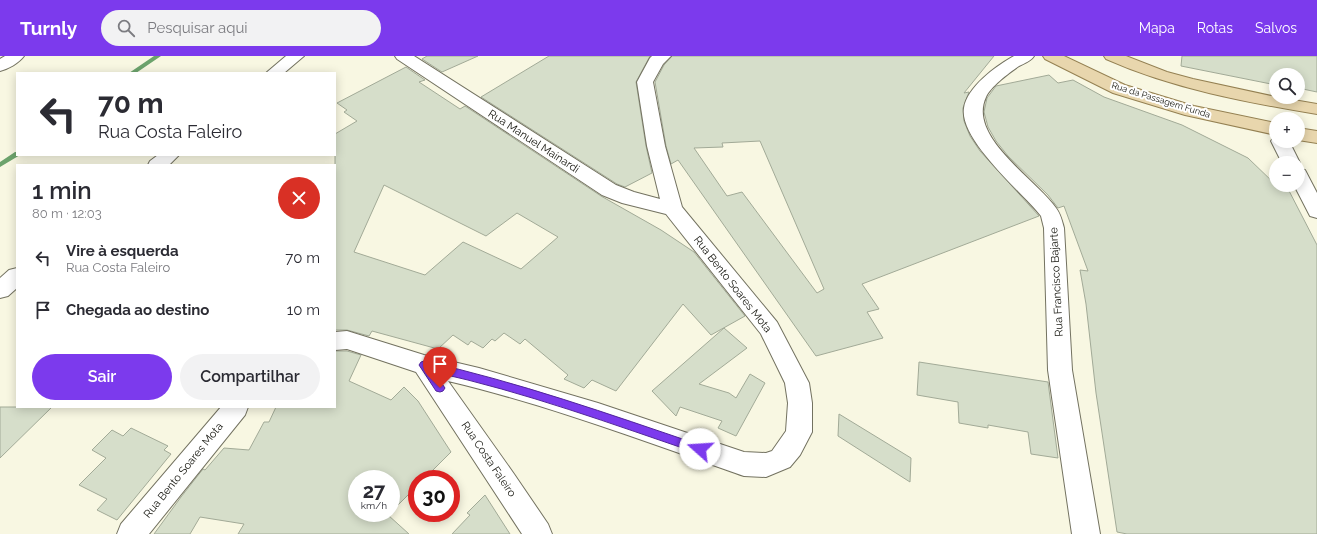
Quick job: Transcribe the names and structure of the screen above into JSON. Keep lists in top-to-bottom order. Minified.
{"streets":{"main road":["Rua da Passagem Funda"],"street":["Rua Manuel Mainardi","Rua Francisco Bajarte","Rua Bento Soares Mota","Rua Costa Faleiro"]},"crossings":[["Rua Manuel Mainardi","Rua Bento Soares Mota"],["Rua Bento Soares Mota","Rua Costa Faleiro"]],"page":{"header":"Turnly","search":"Pesquisar aqui","nav":["Mapa","Rotas","Salvos"],"map_buttons":["+","−"],"turn":["70 m","Rua Costa Faleiro"],"heading":["1 min","80 m · 12:03"],"list":[{"name":"Vire à esquerda","note":"Rua Costa Faleiro","value":"70 m"},{"name":"Chegada ao destino","value":"10 m"}],"buttons":["Sair","Compartilhar"],"speed":"27 km/h","limit":"30"}}
